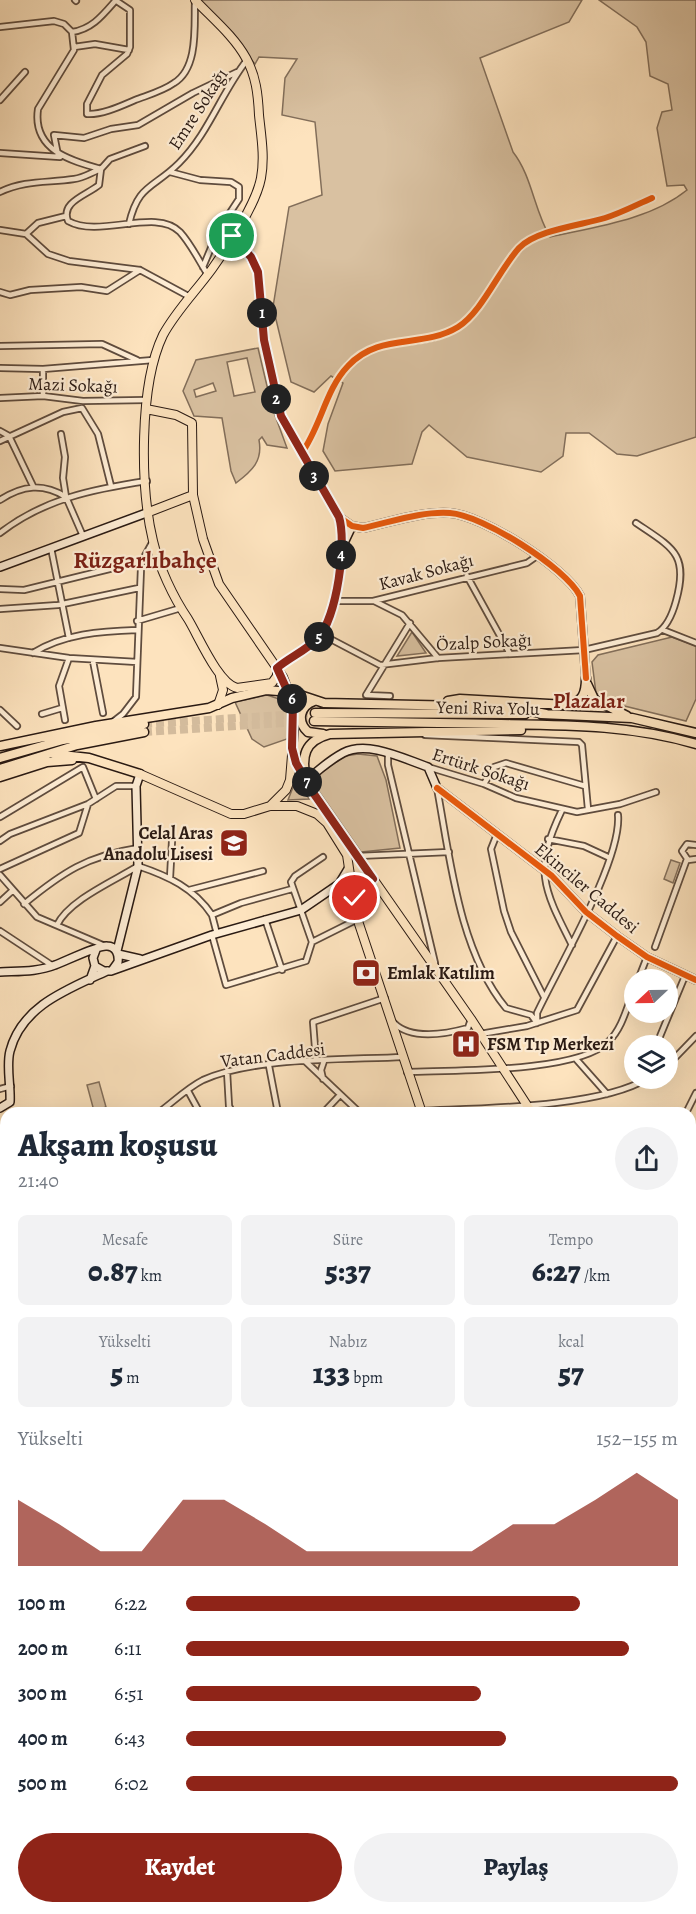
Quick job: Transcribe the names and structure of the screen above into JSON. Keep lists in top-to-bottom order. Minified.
{"streets":{"highway":["Yeni Riva Yolu"],"street":["Emre Sokağı","Mazi Sokağı","Kavak Sokağı","Özalp Sokağı","Ertürk Sokağı","Ekinciler Caddesi","Vatan Caddesi"]},"districts":["Rüzgarlıbahçe","Plazalar"],"places":{"school or university":["Celal Aras Anadolu Lisesi"],"bank":["Emlak Katılım"],"hospital":["FSM Tıp Merkezi"]},"north":"left","page":{"pins":["1","2","3","4","5","6","7"],"heading":["Akşam koşusu","21:40"],"stats":[["Mesafe","0.87 km"],["Süre","5:37"],["Tempo","6:27 /km"],["Yükselti","5 m"],["Nabız","133 bpm"],["kcal","57"]],"chart":["Yükselti","152–155 m"],"list":[{"name":"100 m","note":"6:22"},{"name":"200 m","note":"6:11"},{"name":"300 m","note":"6:51"},{"name":"400 m","note":"6:43"},{"name":"500 m","note":"6:02"}],"buttons":["Kaydet","Paylaş"]}}
